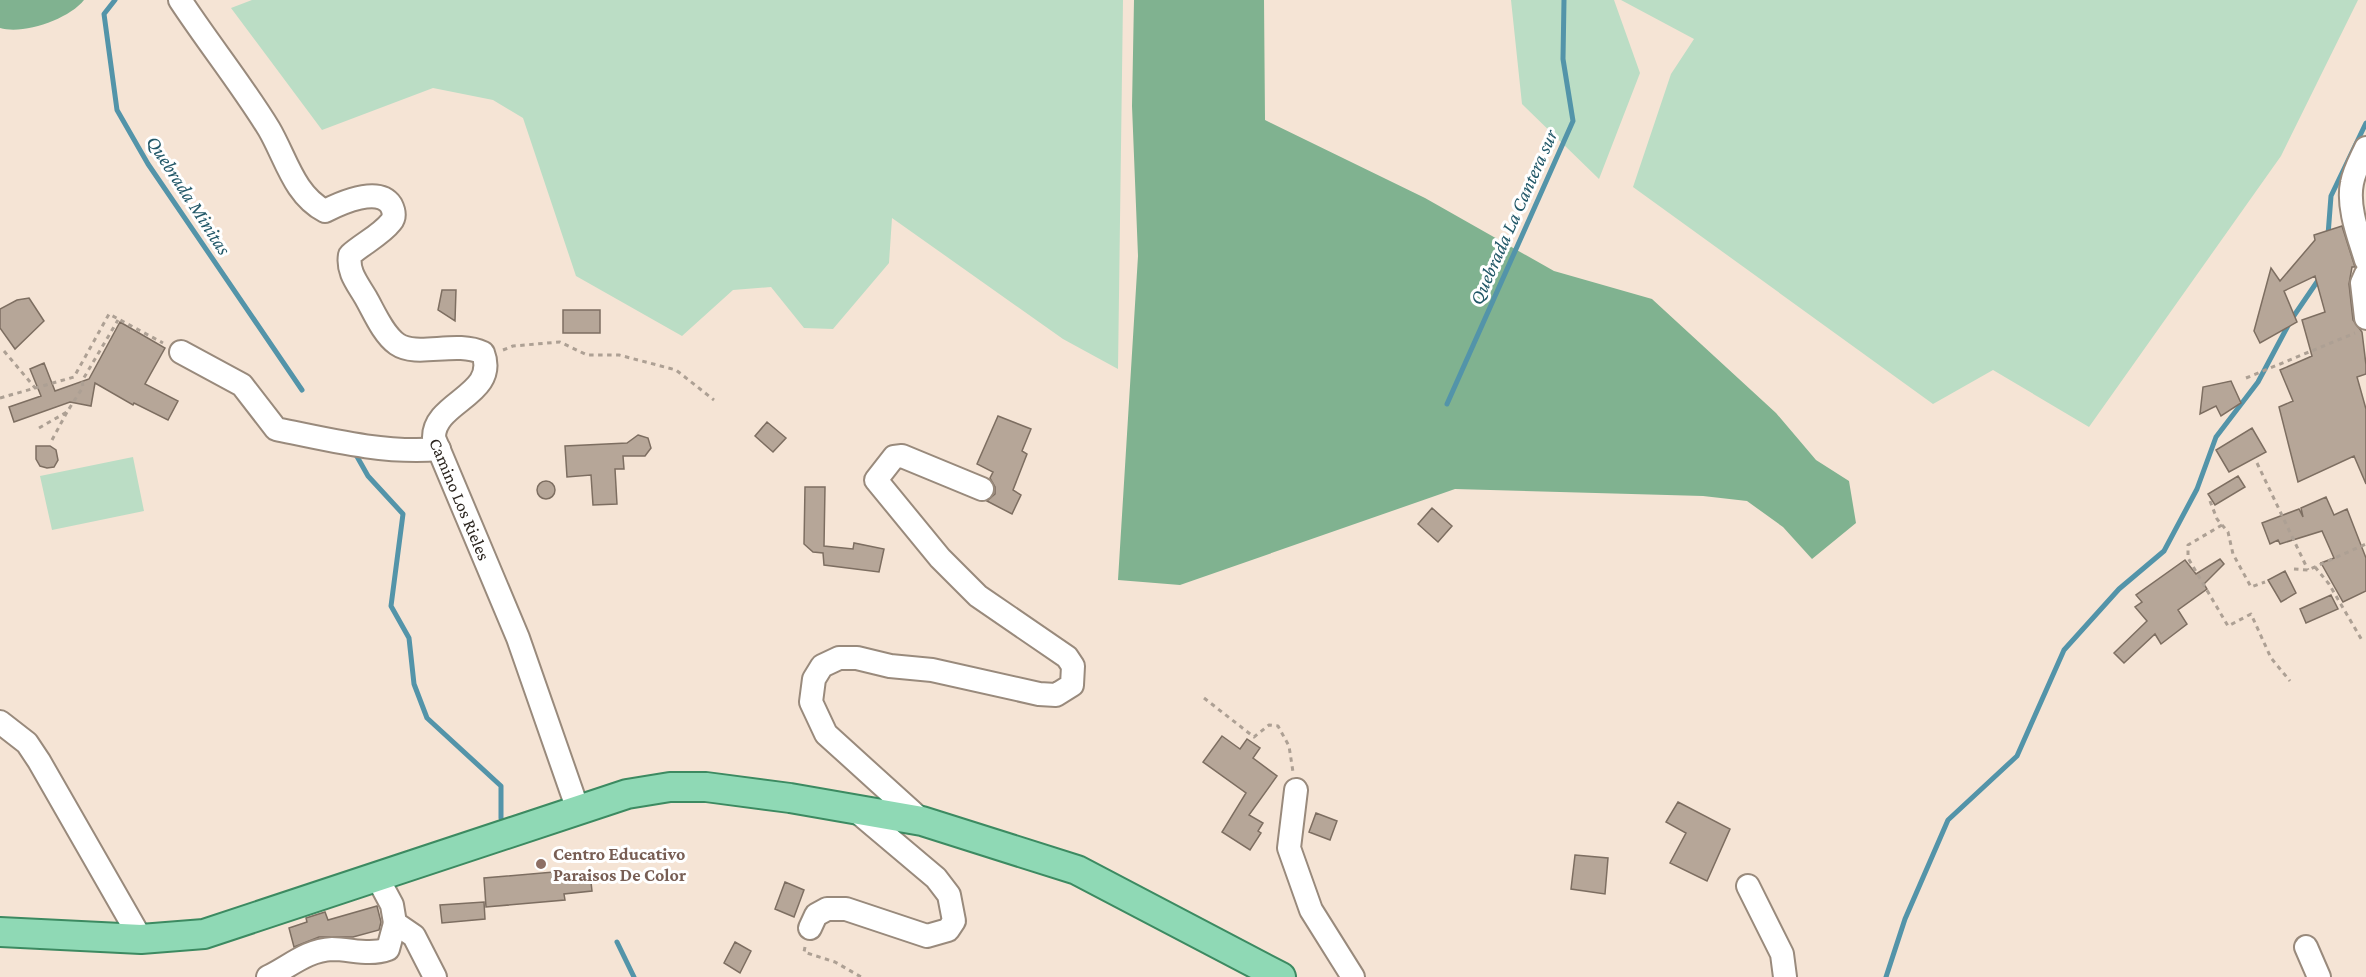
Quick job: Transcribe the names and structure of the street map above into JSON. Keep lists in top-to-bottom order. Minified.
{"streets":{"street":["Camino Los Rieles"]},"water":["Quebrada Minitas","Quebrada La Cantera sur"],"places":["Centro Educativo Paraisos De Color"]}
